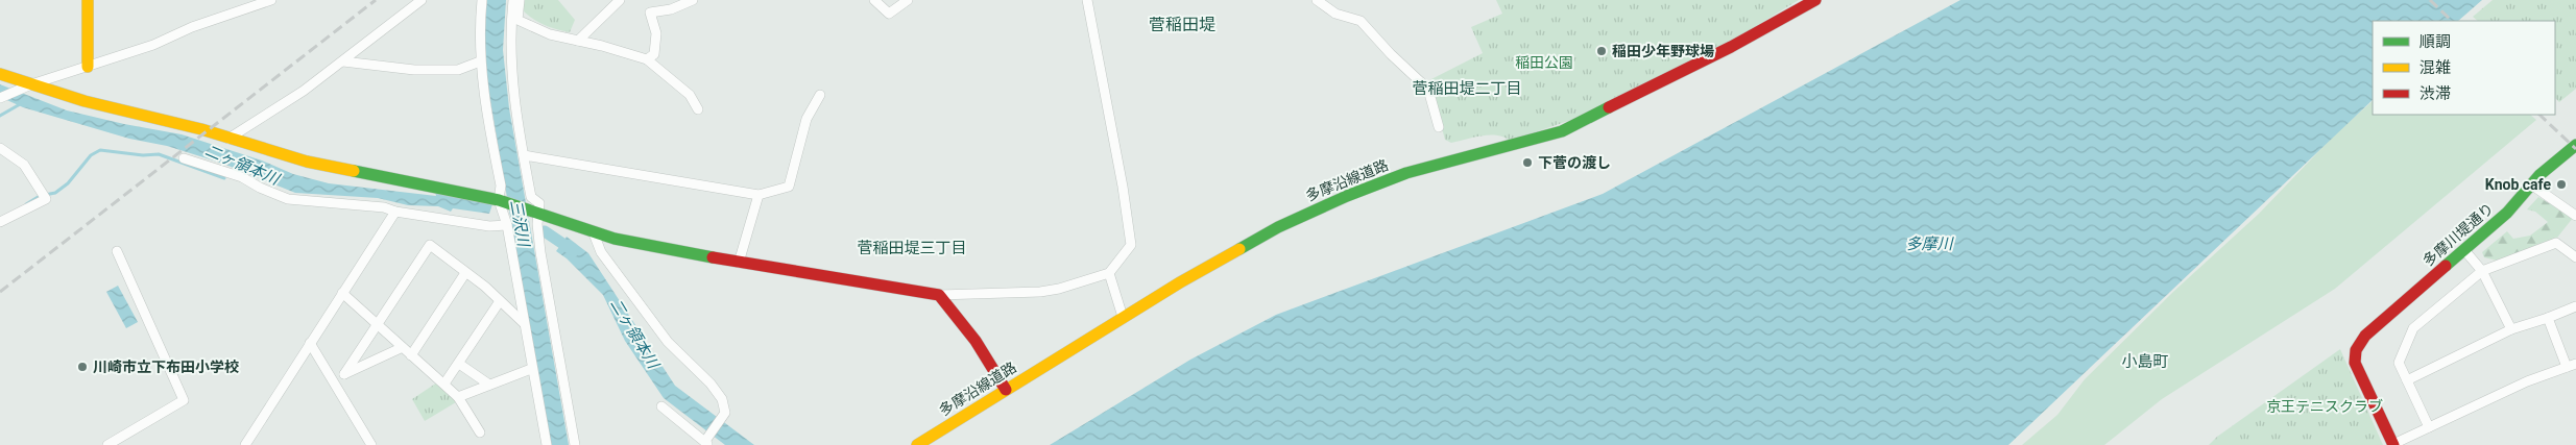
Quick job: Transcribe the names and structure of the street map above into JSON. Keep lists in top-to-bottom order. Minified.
{"streets":{"street":["多摩沿線道路","多摩川堤通り"]},"districts":["菅稲田堤","菅稲田堤二丁目","菅稲田堤三丁目","小島町"],"water":["二ヶ領本川","三沢川","多摩川"],"parks":["稲田公園","京王テニスクラブ"],"places":["稲田少年野球場","下菅の渡し","Knob cafe","川崎市立下布田小学校"],"legend":["順調","混雑","渋滞"]}
